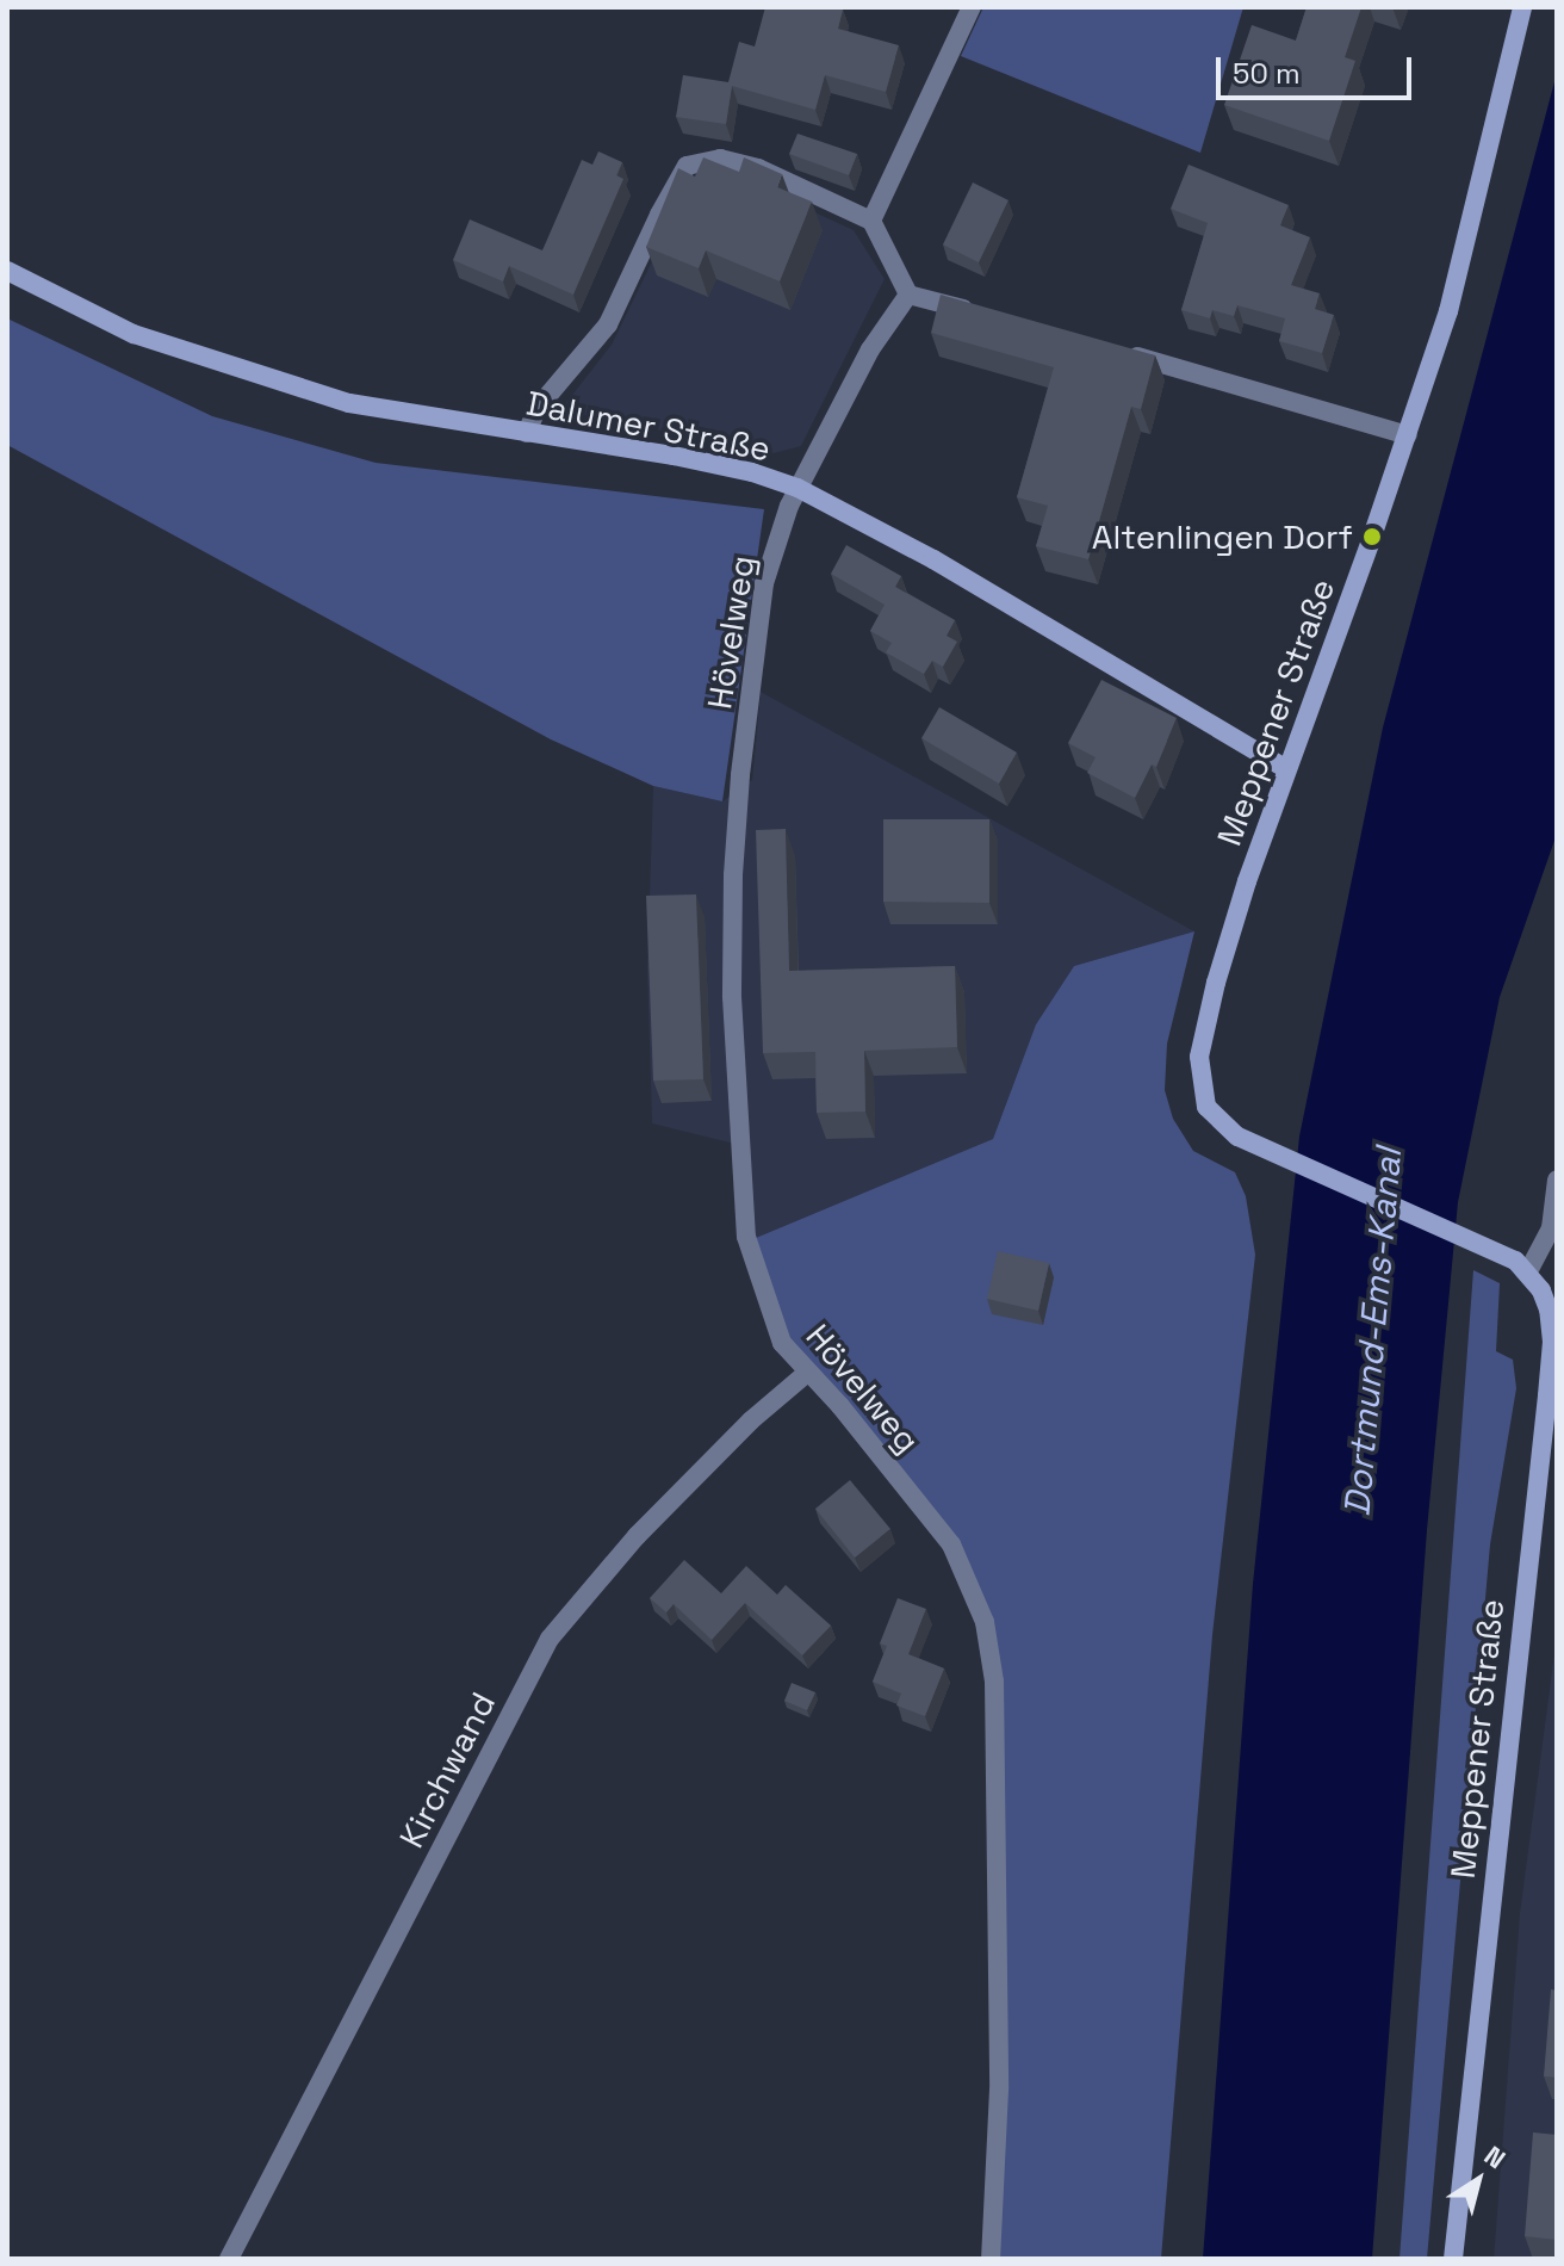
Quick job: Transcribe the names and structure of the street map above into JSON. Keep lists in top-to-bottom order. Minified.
{"streets":{"main road":["Dalumer Straße","Meppener Straße"],"street":["Hövelweg","Kirchwand"]},"crossings":[["Dalumer Straße","Hövelweg"],["Dalumer Straße","Meppener Straße"],["Hövelweg","Kirchwand"]],"water":["Dortmund-Ems-Kanal"],"places":["Altenlingen Dorf"],"scale_bar":"50 m","north":"top right"}
